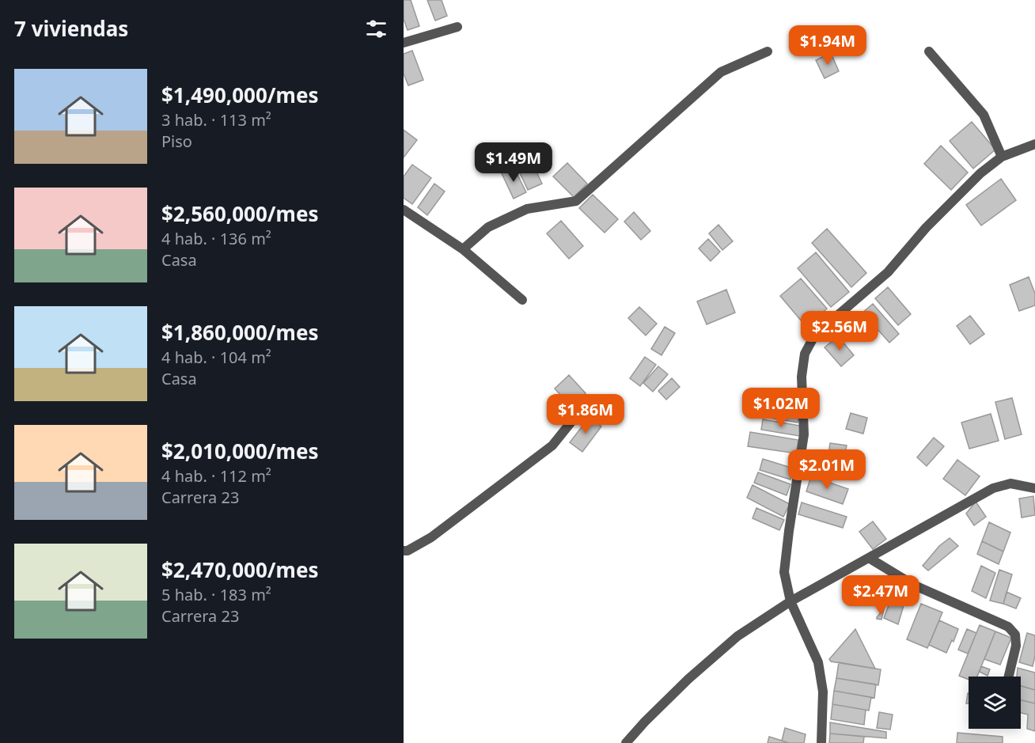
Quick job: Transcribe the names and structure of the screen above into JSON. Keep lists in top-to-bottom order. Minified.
{"page":{"heading":"7 viviendas","price":["$1.94M","$1.49M","$2.56M","$1.02M","$1.86M","$2.01M","$2.47M"],"list":[{"name":"$1,490,000/mes","note":"3 hab. · 113 m² · Piso"},{"name":"$2,560,000/mes","note":"4 hab. · 136 m² · Casa"},{"name":"$1,860,000/mes","note":"4 hab. · 104 m² · Casa"},{"name":"$2,010,000/mes","note":"4 hab. · 112 m² · Carrera 23"},{"name":"$2,470,000/mes","note":"5 hab. · 183 m² · Carrera 23"}]}}
